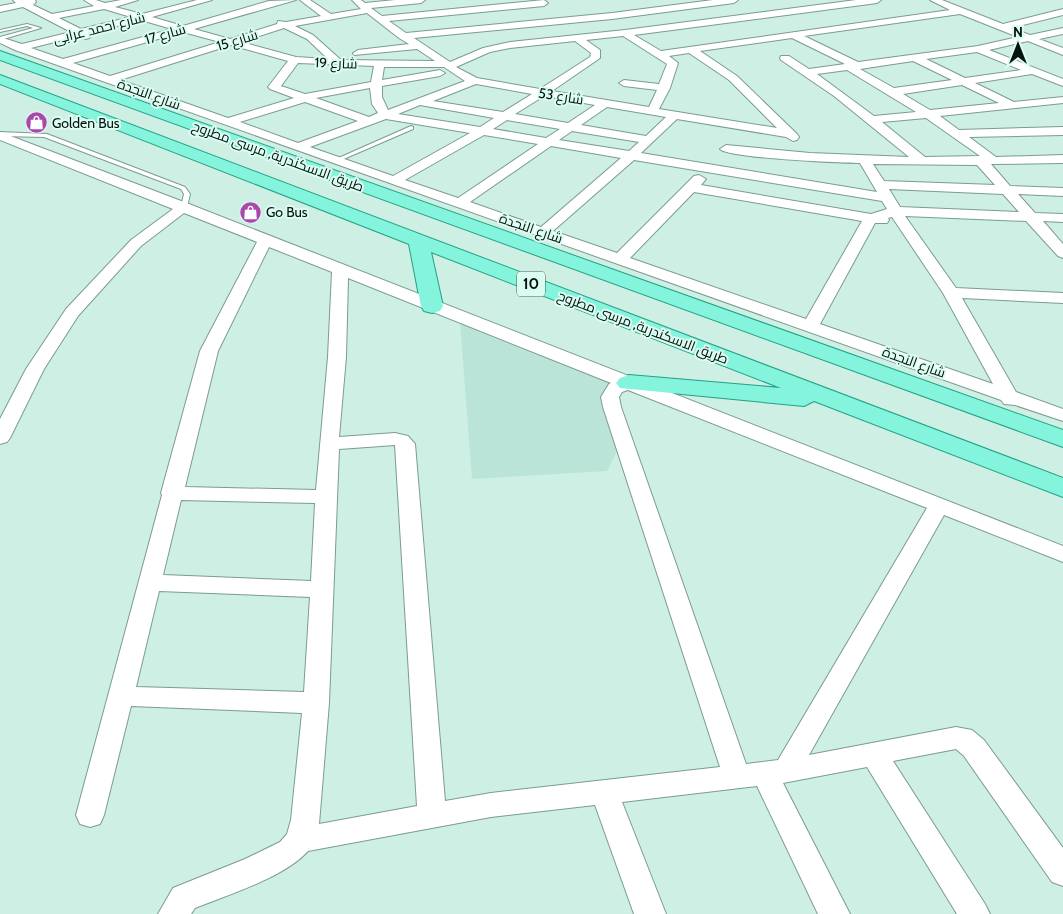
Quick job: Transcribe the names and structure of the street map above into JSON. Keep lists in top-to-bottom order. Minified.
{"streets":{"main road":["طريق الاسكندرية, مرسى مطروح","10"],"street":["شارع احمد عرابى","شارع 17","شارع 15","شارع 19","شارع النجدة","شارع 53"]},"crossings":[["شارع احمد عرابى","شارع 19"],["شارع احمد عرابى","شارع النجدة"],["شارع 17","شارع 19"],["شارع 17","شارع النجدة"],["شارع 15","شارع 19"],["شارع 15","شارع النجدة"],["شارع 15","شارع 53"],["شارع 19","شارع 53"],["شارع النجدة","طريق الاسكندرية, مرسى مطروح"]],"places":{"shop":["Golden Bus","Go Bus"]},"north":"top"}
